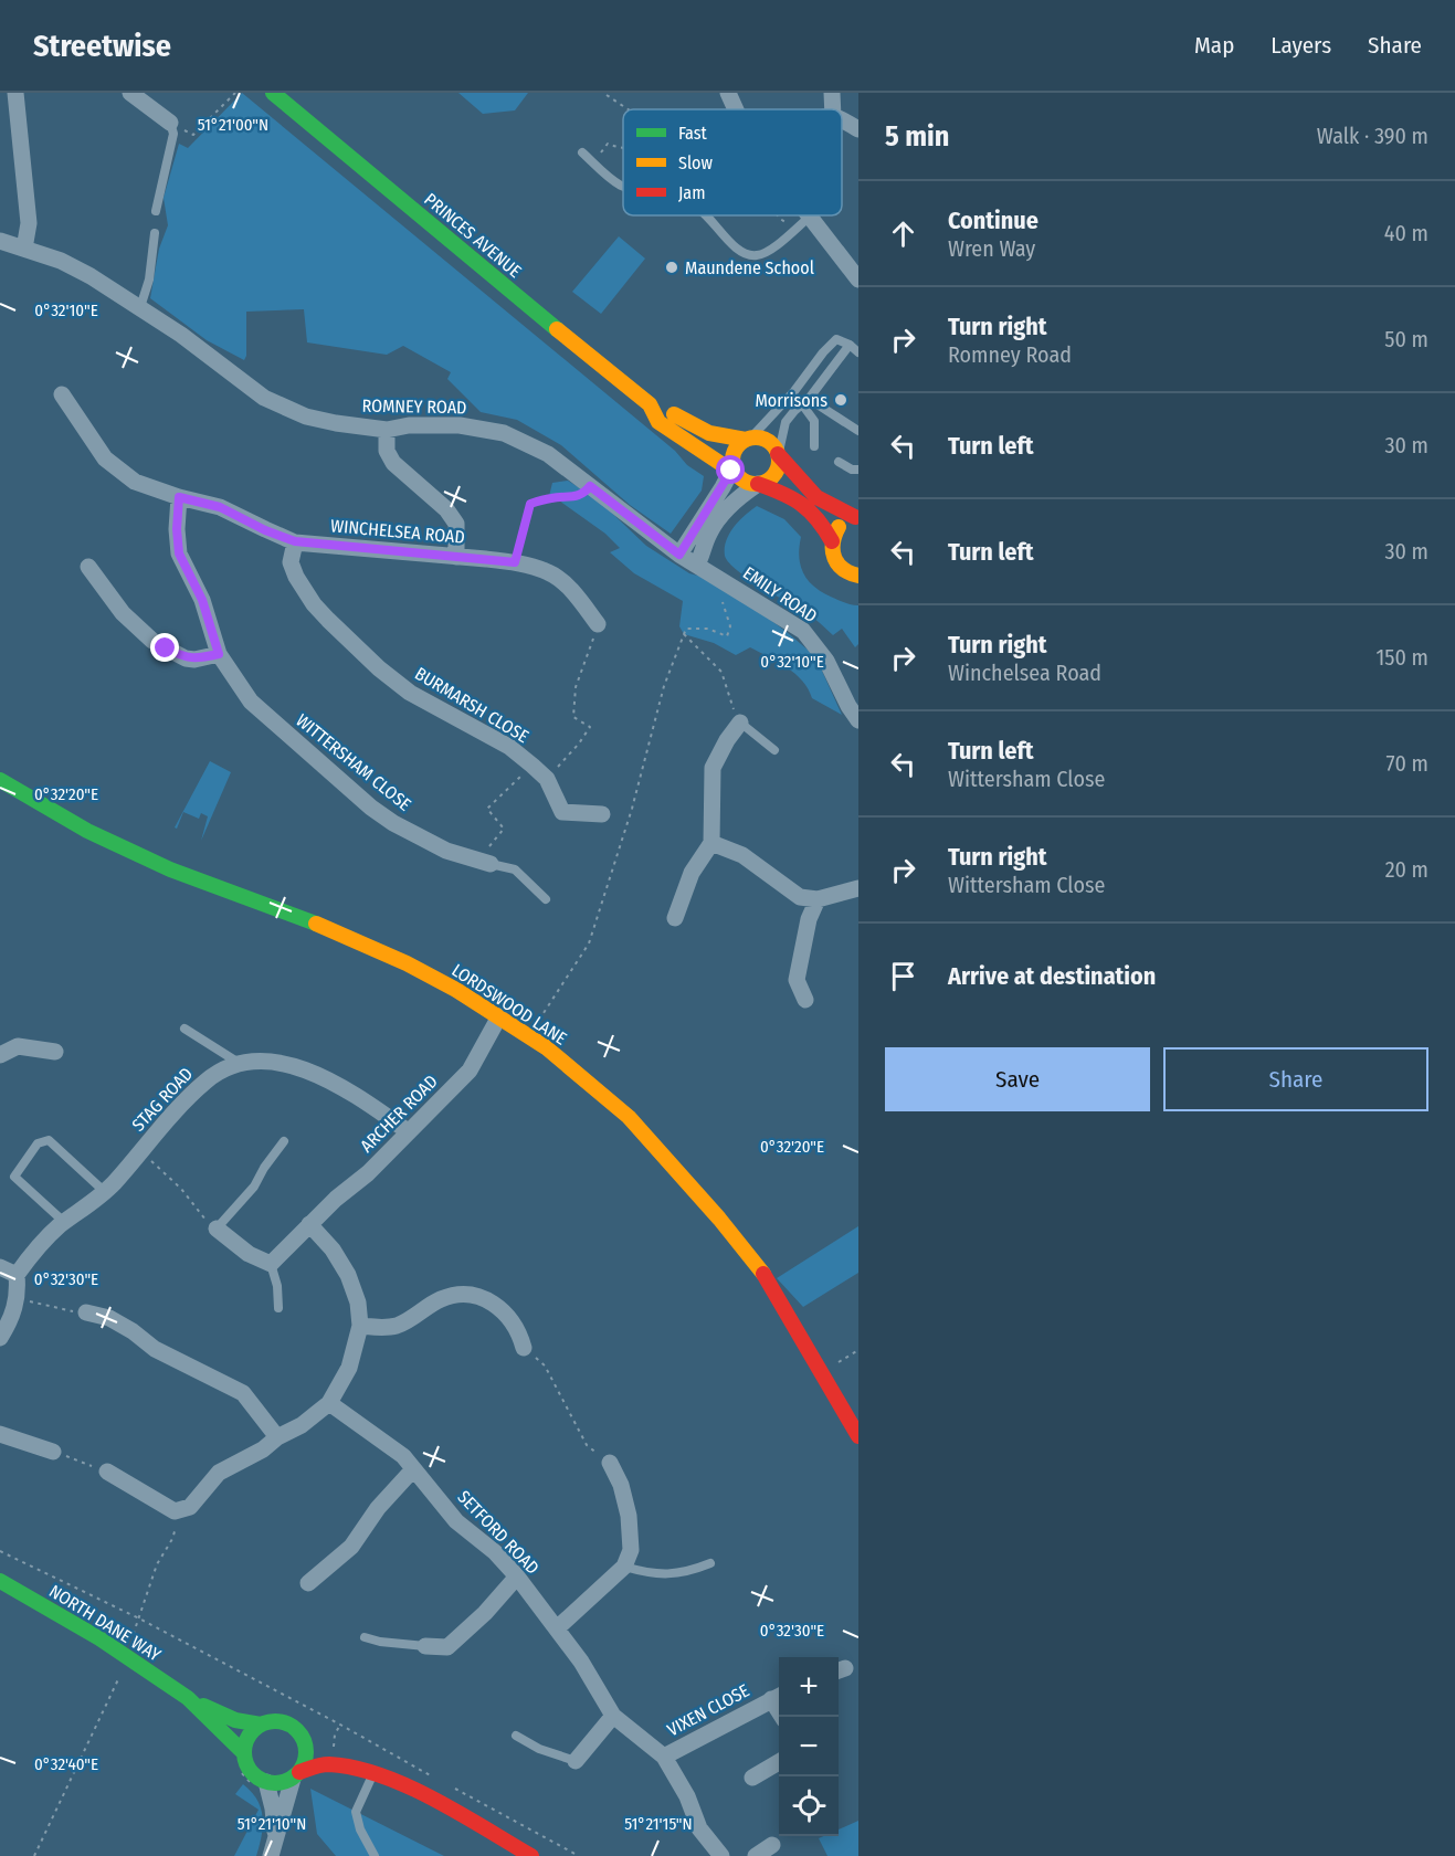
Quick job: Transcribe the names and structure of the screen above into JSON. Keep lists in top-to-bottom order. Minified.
{"streets":{"street":["PRINCES AVENUE","ROMNEY ROAD","WINCHELSEA ROAD","EMILY ROAD","BURMARSH CLOSE","WITTERSHAM CLOSE","LORDSWOOD LANE","STAG ROAD","ARCHER ROAD","SETFORD ROAD","NORTH DANE WAY","VIXEN CLOSE"]},"crossings":[["ROMNEY ROAD","EMILY ROAD"],["WINCHELSEA ROAD","BURMARSH CLOSE"],["WINCHELSEA ROAD","WITTERSHAM CLOSE"],["LORDSWOOD LANE","ARCHER ROAD"],["STAG ROAD","ARCHER ROAD"],["SETFORD ROAD","VIXEN CLOSE"]],"places":["Maundene School","Morrisons"],"legend":["Fast","Slow","Jam"],"page":{"header":"Streetwise","nav":["Map","Layers","Share"],"heading":["5 min","Walk · 390 m"],"list":[["Continue","Wren Way","40 m"],["Turn right","Romney Road","50 m"],["Turn left","30 m"],["Turn left","30 m"],["Turn right","Winchelsea Road","150 m"],["Turn left","Wittersham Close","70 m"],["Turn right","Wittersham Close","20 m"],"Arrive at destination"],"buttons":["Save","Share"],"map_buttons":["+","−"]},"coordinates":["51°21'00\"N","0°32'10\"E","0°32'20\"E","0°32'30\"E","0°32'40\"E","51°21'10\"N","51°21'15\"N"]}
